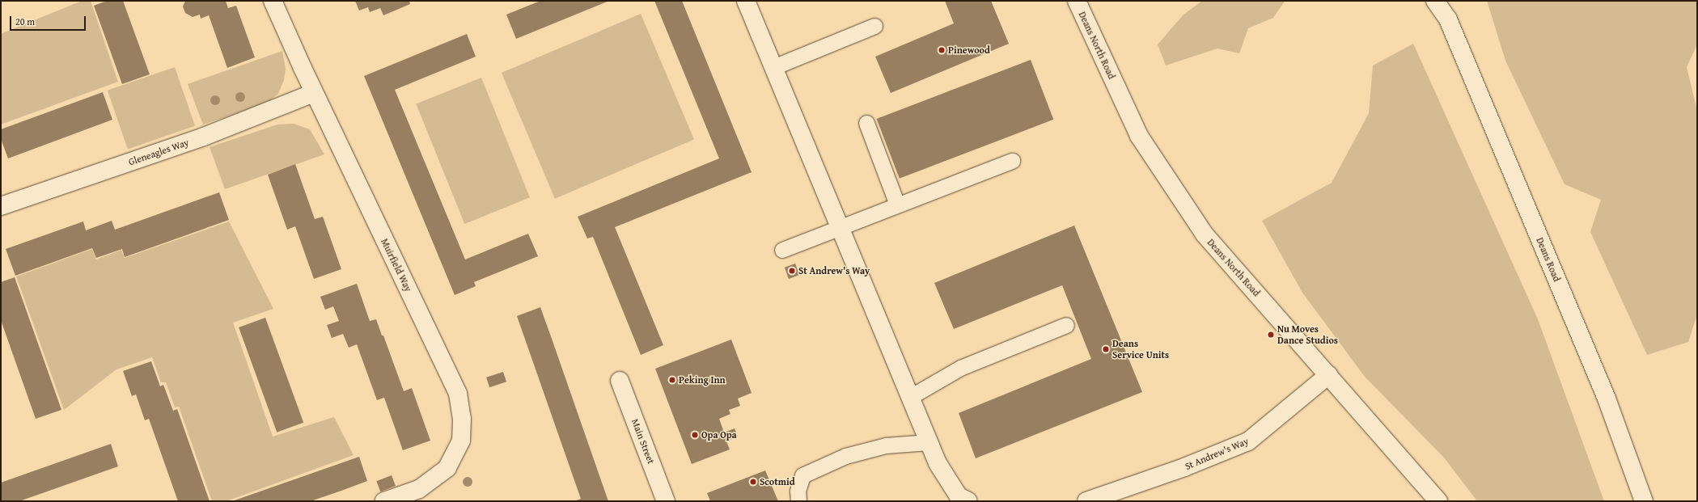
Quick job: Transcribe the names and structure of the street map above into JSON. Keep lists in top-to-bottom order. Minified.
{"streets":{"street":["Deans North Road","Gleneagles Way","Deans Road","Muirfield Way","Main Street","St Andrew's Way"]},"crossings":[["Deans North Road","St Andrew's Way"],["Gleneagles Way","Muirfield Way"]],"places":["Pinewood","St Andrew's Way","Nu Moves Dance Studios","Deans Service Units","Peking Inn","Opa Opa","Scotmid"],"scale_bar":"20 m"}
